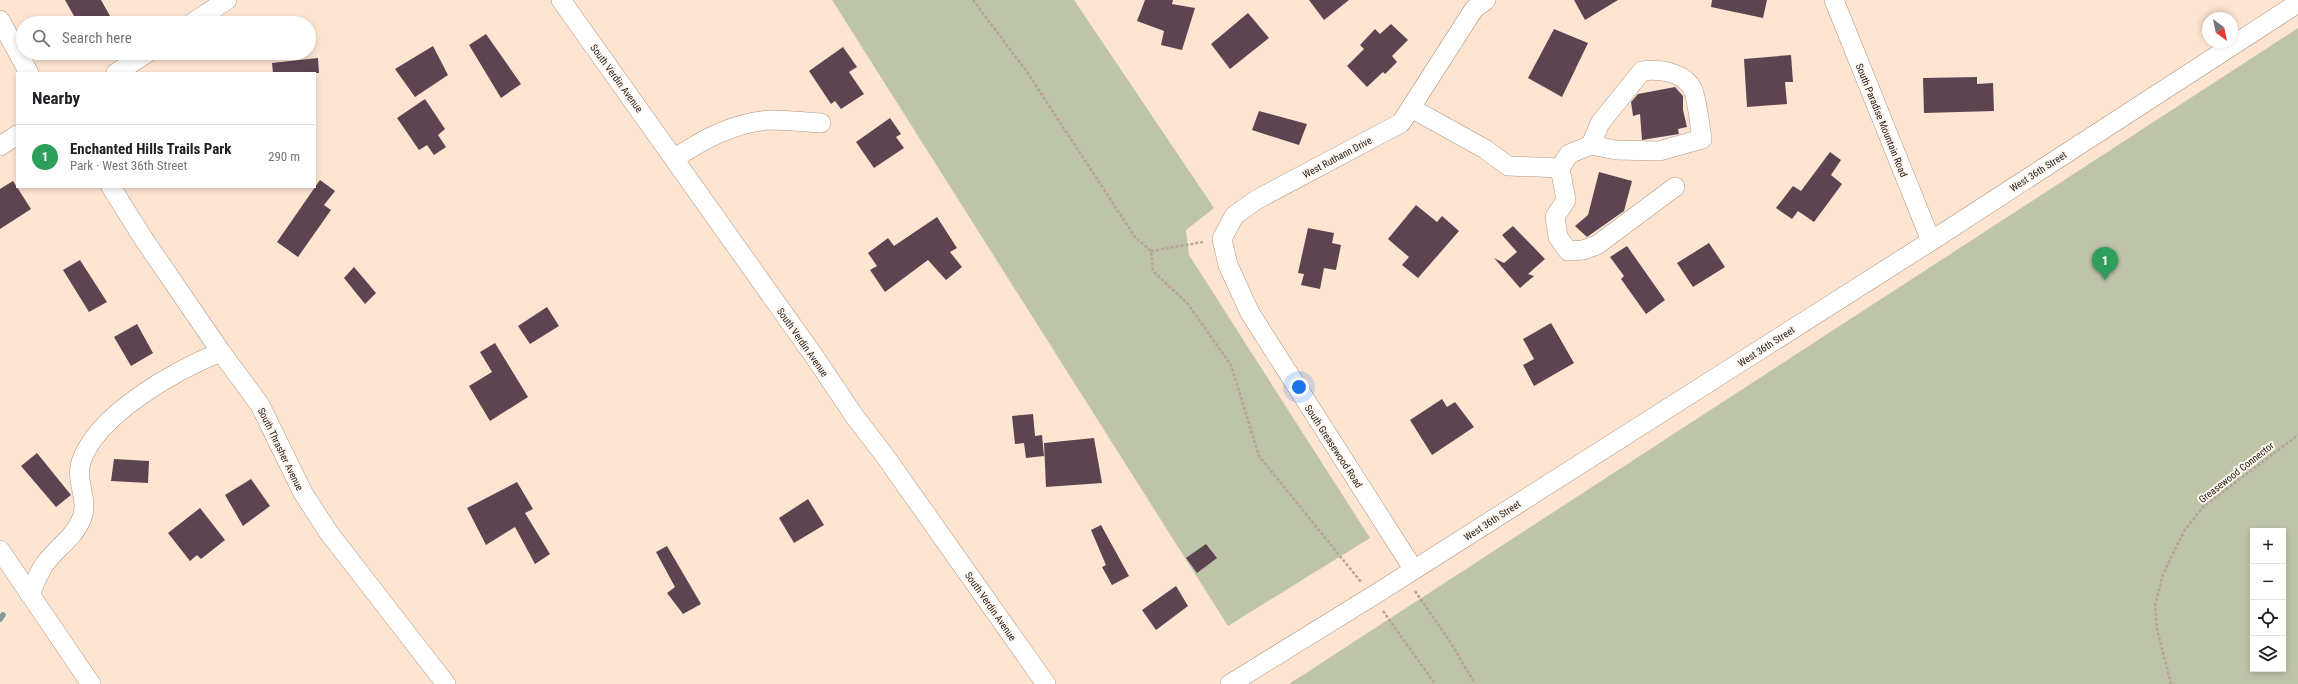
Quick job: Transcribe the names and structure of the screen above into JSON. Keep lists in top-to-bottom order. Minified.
{"streets":{"street":["South Verdin Avenue","South Paradise Mountain Road","West Ruthann Drive","West 36th Street","South Greasewood Road","South Thrasher Avenue"],"path":["Greasewood Connector"]},"crossings":[["South Paradise Mountain Road","West 36th Street"],["West Ruthann Drive","South Greasewood Road"],["West 36th Street","South Greasewood Road"]],"north":"bottom right","page":{"search":"Search here","heading":"Nearby","list":[{"mark":"1","name":"Enchanted Hills Trails Park","note":"Park · West 36th Street","value":"290 m"}],"pins":"1","map_buttons":["+","−"]}}
